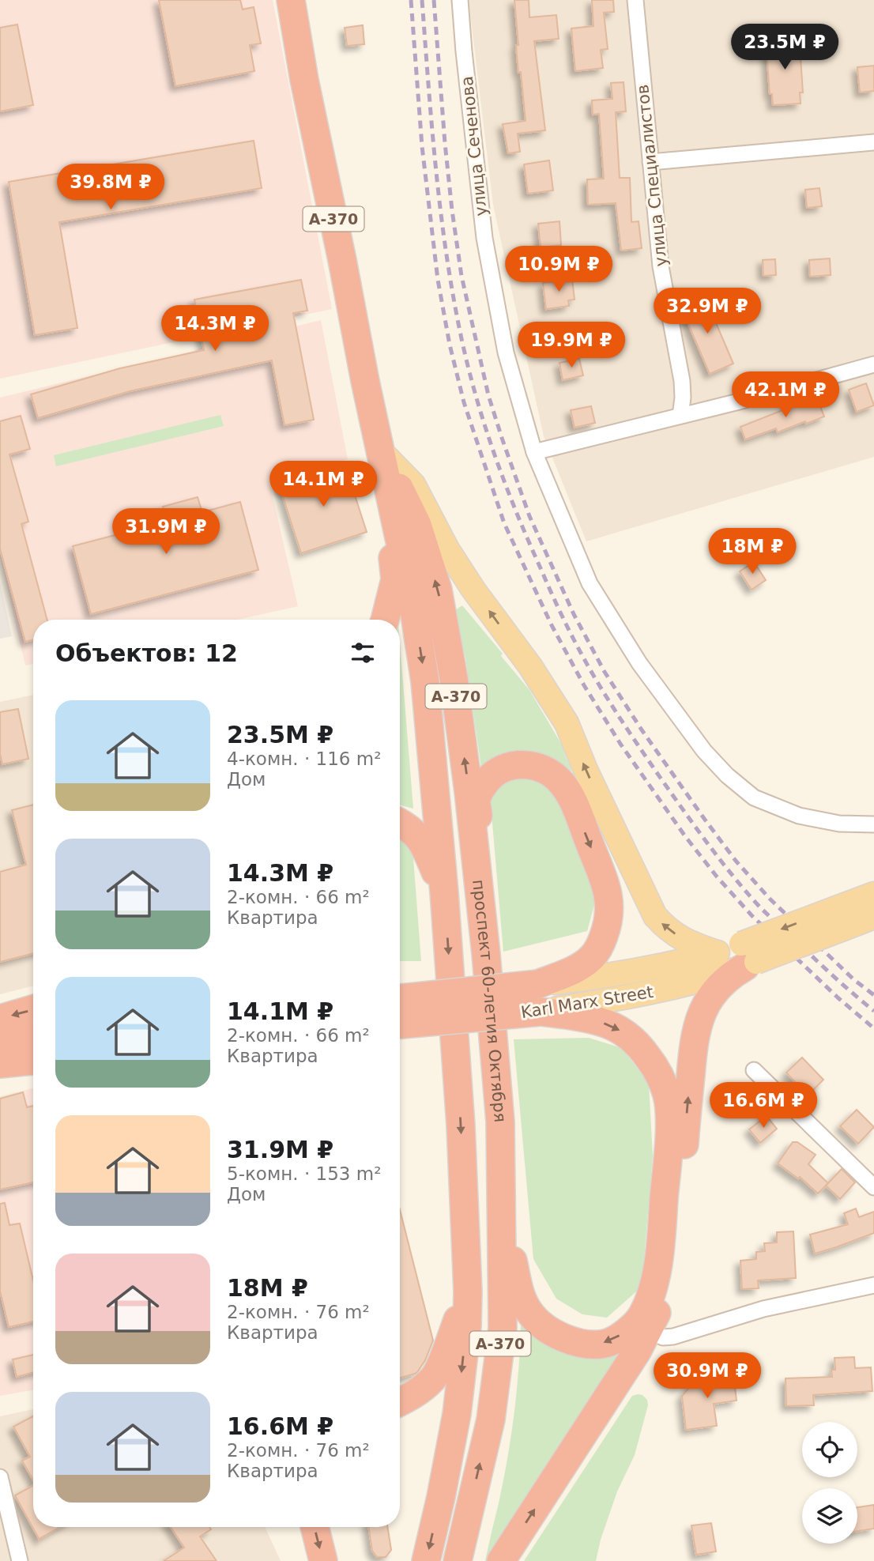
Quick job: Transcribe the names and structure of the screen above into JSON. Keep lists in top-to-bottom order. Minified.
{"streets":{"highway":["А-370","проспект 60-летия Октября","Karl Marx Street"],"street":["улица Сеченова","улица Специалистов"]},"page":{"price":["23.5M ₽","39.8M ₽","10.9M ₽","32.9M ₽","14.3M ₽","19.9M ₽","42.1M ₽","14.1M ₽","31.9M ₽","18M ₽","16.6M ₽","30.9M ₽"],"heading":"Объектов: 12","list":[{"name":"23.5M ₽","note":"4-комн. · 116 m² · Дом"},{"name":"14.3M ₽","note":"2-комн. · 66 m² · Квартира"},{"name":"14.1M ₽","note":"2-комн. · 66 m² · Квартира"},{"name":"31.9M ₽","note":"5-комн. · 153 m² · Дом"},{"name":"18M ₽","note":"2-комн. · 76 m² · Квартира"},{"name":"16.6M ₽","note":"2-комн. · 76 m² · Квартира"}]}}
